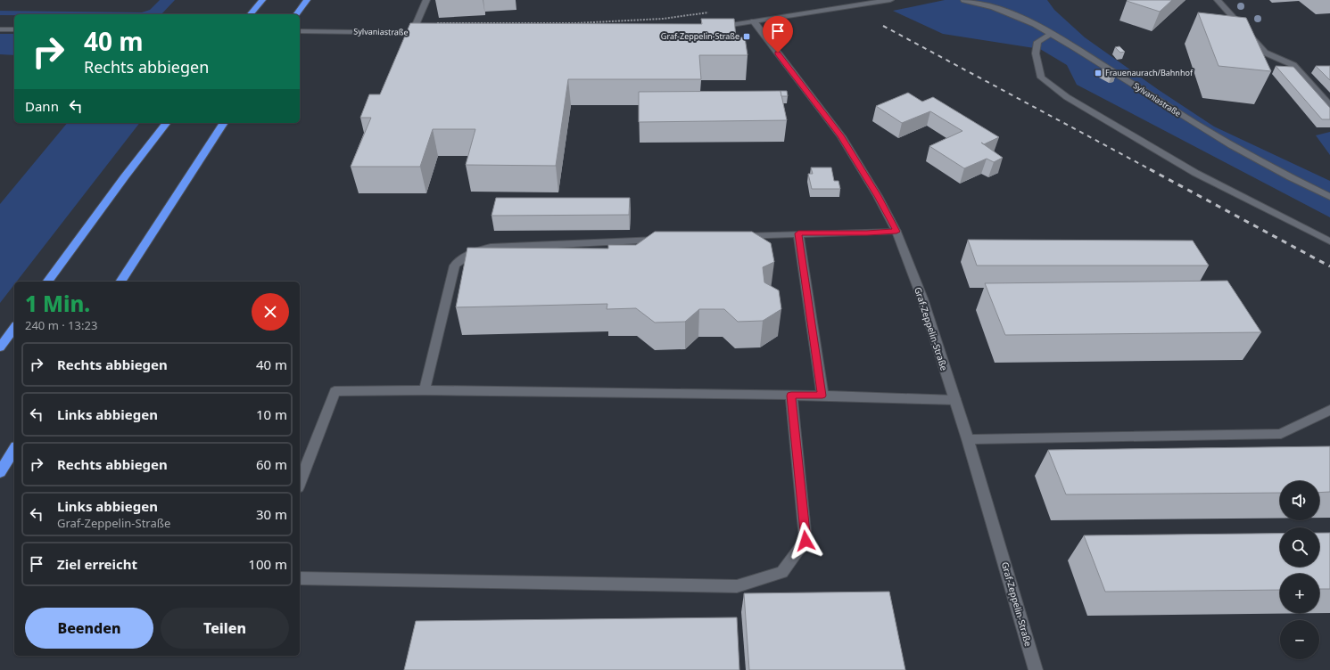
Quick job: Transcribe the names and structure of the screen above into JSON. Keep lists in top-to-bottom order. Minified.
{"streets":{"street":["Sylvaniastraße","Graf-Zeppelin-Straße"]},"places":{"transit":["Graf-Zeppelin-Straße","Frauenaurach/Bahnhof"]},"page":{"turn":["40 m","Rechts abbiegen"],"then":"Dann","heading":["1 Min.","240 m · 13:23"],"list":[{"name":"Rechts abbiegen","value":"40 m"},{"name":"Links abbiegen","value":"10 m"},{"name":"Rechts abbiegen","value":"60 m"},{"name":"Links abbiegen","note":"Graf-Zeppelin-Straße","value":"30 m"},{"name":"Ziel erreicht","value":"100 m"}],"map_buttons":["+","−"],"buttons":["Beenden","Teilen"]}}
